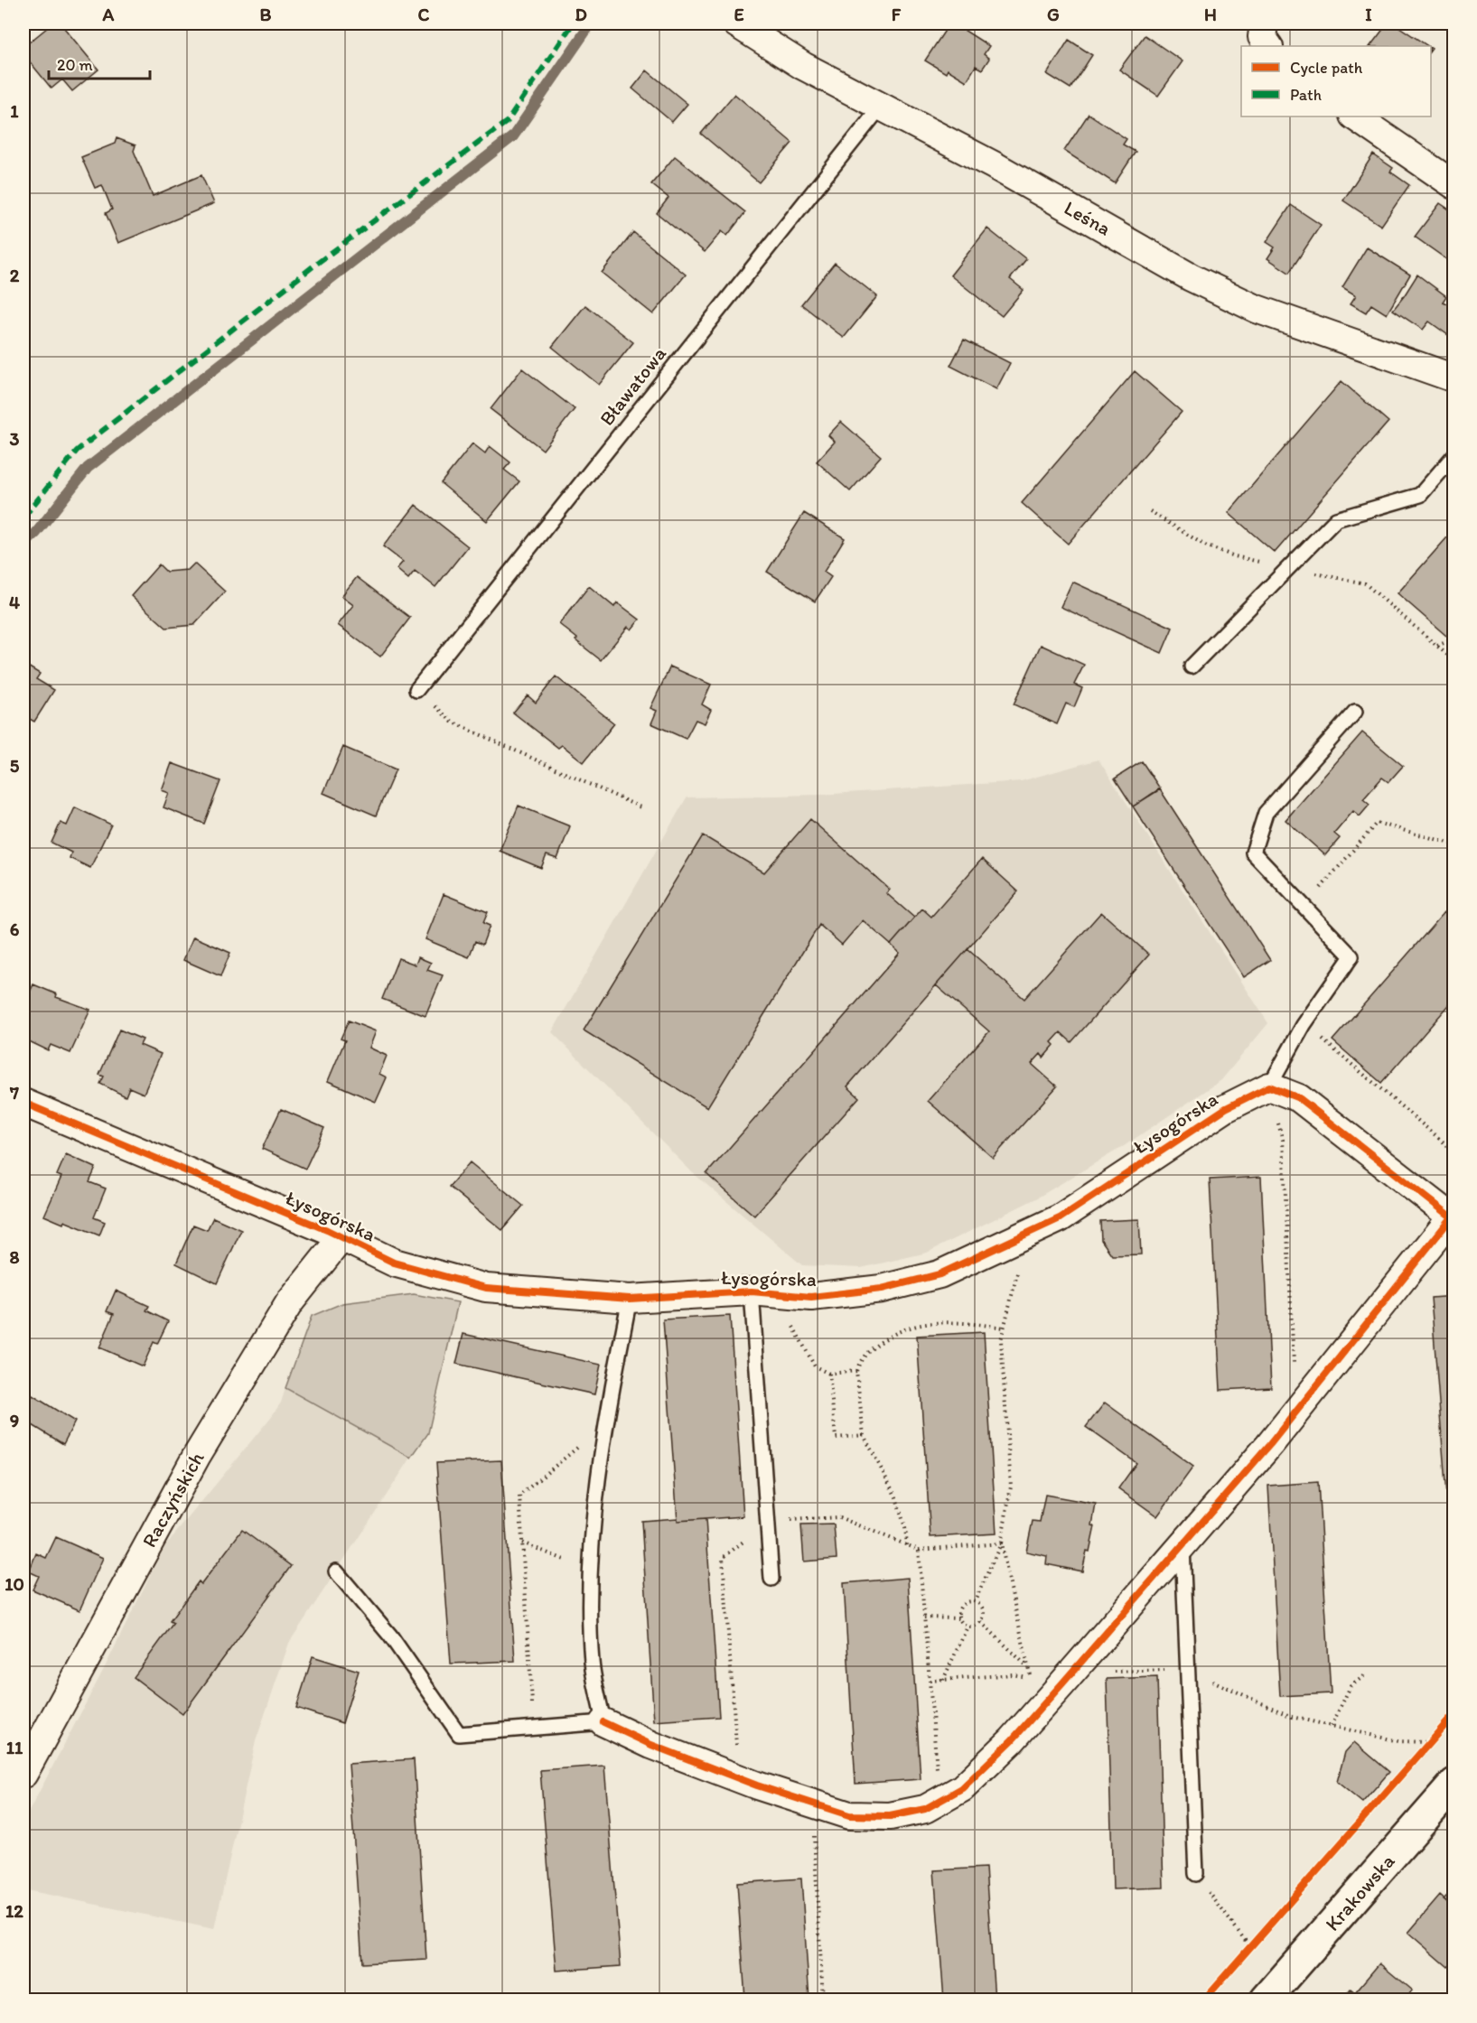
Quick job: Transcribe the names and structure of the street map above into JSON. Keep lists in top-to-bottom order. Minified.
{"streets":{"street":["Leśna","Łysogórska","Raczyńskich","Krakowska"],"lane":["Bławatowa"]},"crossings":[["Leśna","Bławatowa"],["Łysogórska","Raczyńskich"]],"legend":["Cycle path","Path"],"scale_bar":"20 m","grid":{"columns":["A","B","C","D","E","F","G","H","I"],"rows":["1","2","3","4","5","6","7","8","9","10","11","12"]}}
